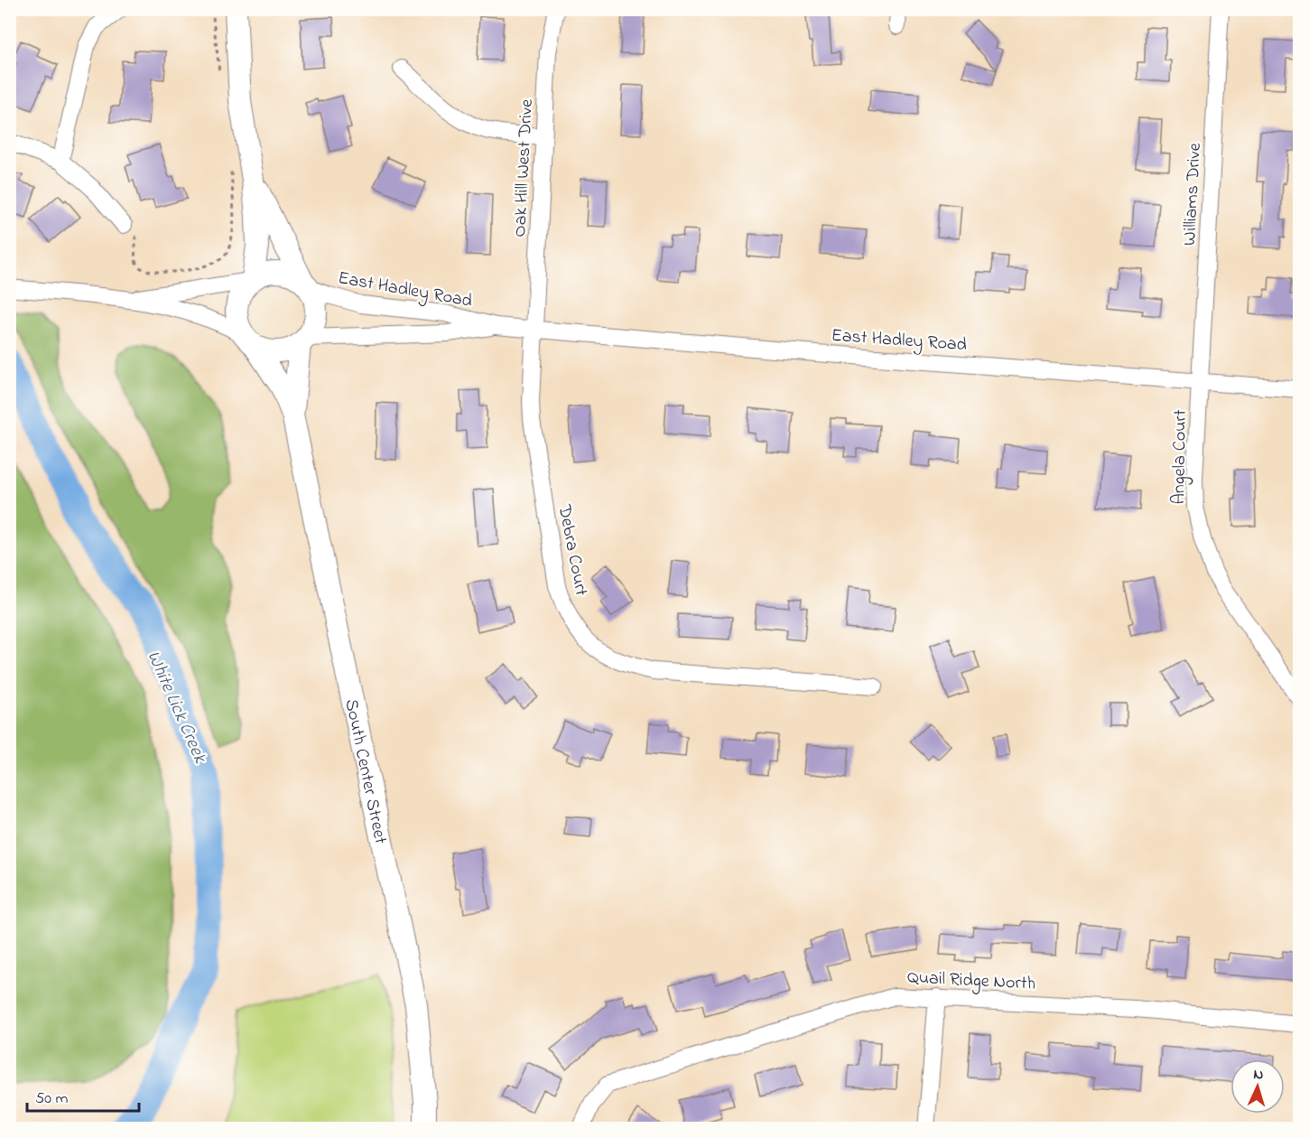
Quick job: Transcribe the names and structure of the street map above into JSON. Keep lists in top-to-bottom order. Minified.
{"streets":{"main road":["South Center Street"],"street":["Oak Hill West Drive","Williams Drive","East Hadley Road","Angela Court","Debra Court","Quail Ridge North"]},"crossings":[["Oak Hill West Drive","East Hadley Road"],["Oak Hill West Drive","Debra Court"],["Williams Drive","East Hadley Road"],["Williams Drive","Angela Court"],["East Hadley Road","Angela Court"],["East Hadley Road","Debra Court"],["East Hadley Road","South Center Street"]],"water":["White Lick Creek"],"scale_bar":"50 m","north":"top"}
